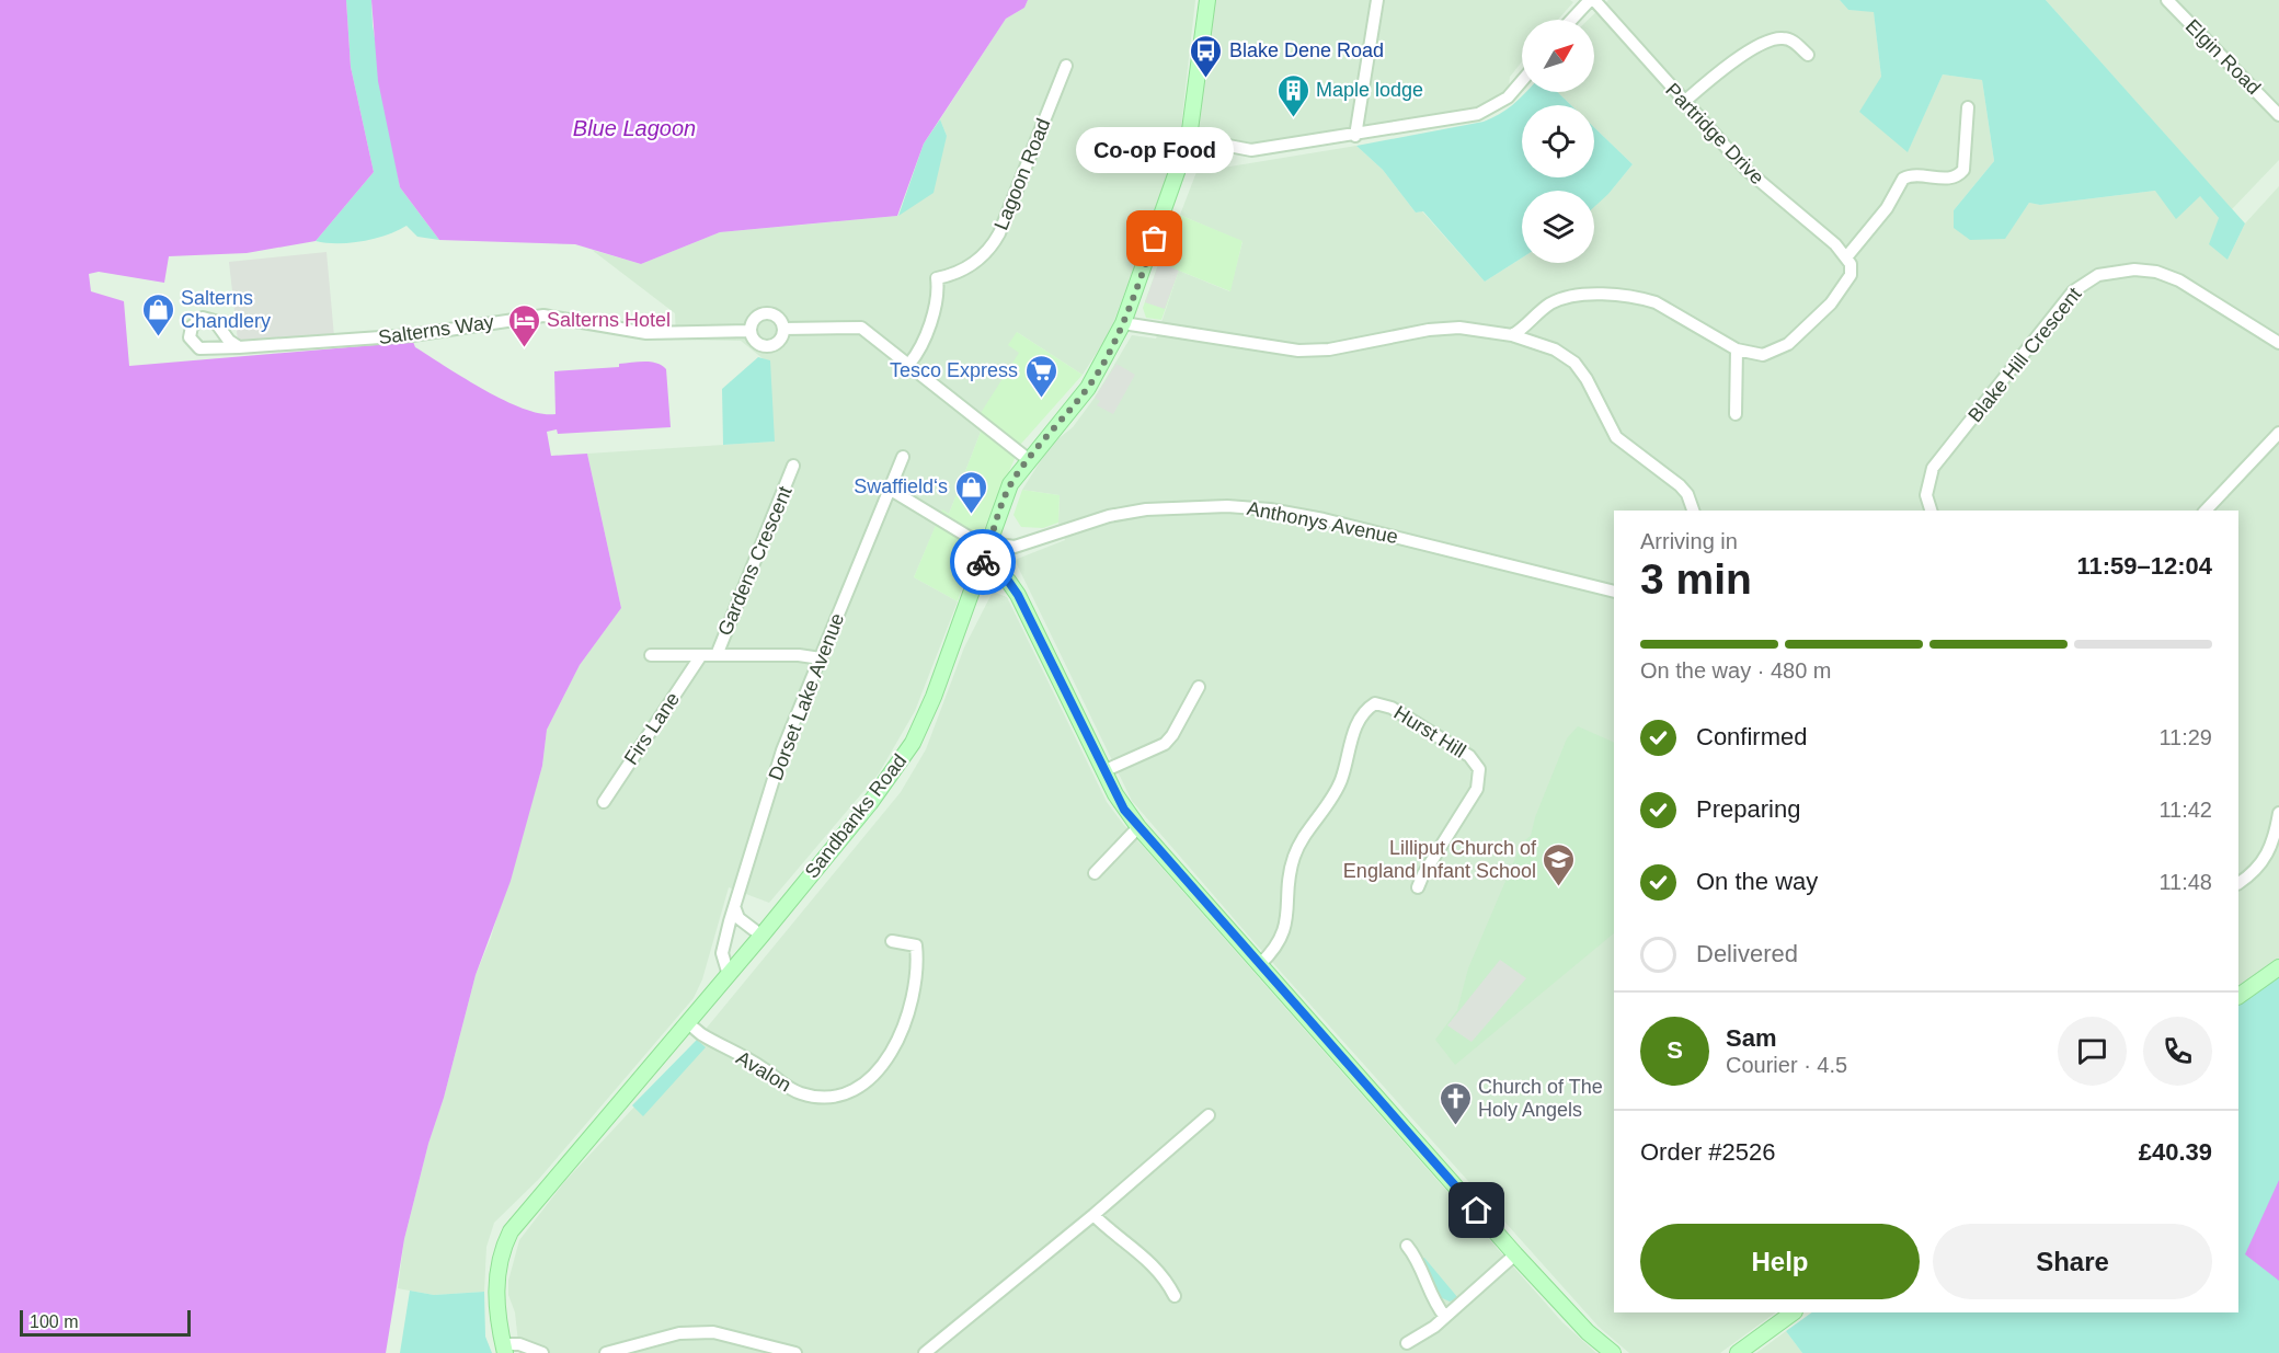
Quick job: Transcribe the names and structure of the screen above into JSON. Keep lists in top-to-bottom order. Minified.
{"streets":{"main road":["Sandbanks Road"],"street":["Elgin Road","Partridge Drive","Lagoon Road","Salterns Way","Blake Hill Crescent","Anthonys Avenue","Gardens Crescent","Dorset Lake Avenue","Firs Lane","Hurst Hill","Avalon"]},"crossings":[["Anthonys Avenue","Sandbanks Road"],["Dorset Lake Avenue","Sandbanks Road"],["Sandbanks Road","Avalon"]],"water":["Blue Lagoon"],"places":{"bus stop":["Blake Dene Road"],"building":["Maple lodge"],"other":["Co-op Food"],"shop":["Salterns Chandlery","Swaffield‘s"],"hotel":["Salterns Hotel"],"supermarket":["Tesco Express"],"school or university":["Lilliput Church of England Infant School"],"church":["Church of The Holy Angels"]},"scale_bar":"100 m","north":"top right","page":{"bubble":"Co-op Food","heading":["3 min","Arriving in","11:59–12:04"],"panel":["Sam","Courier · 4.5","Order #2526","£40.39"],"bar":"On the way · 480 m","list":[["Confirmed","11:29"],["Preparing","11:42"],["On the way","11:48"],"Delivered"],"round":"S","buttons":["Help","Share"],"scale":"100 m"}}
